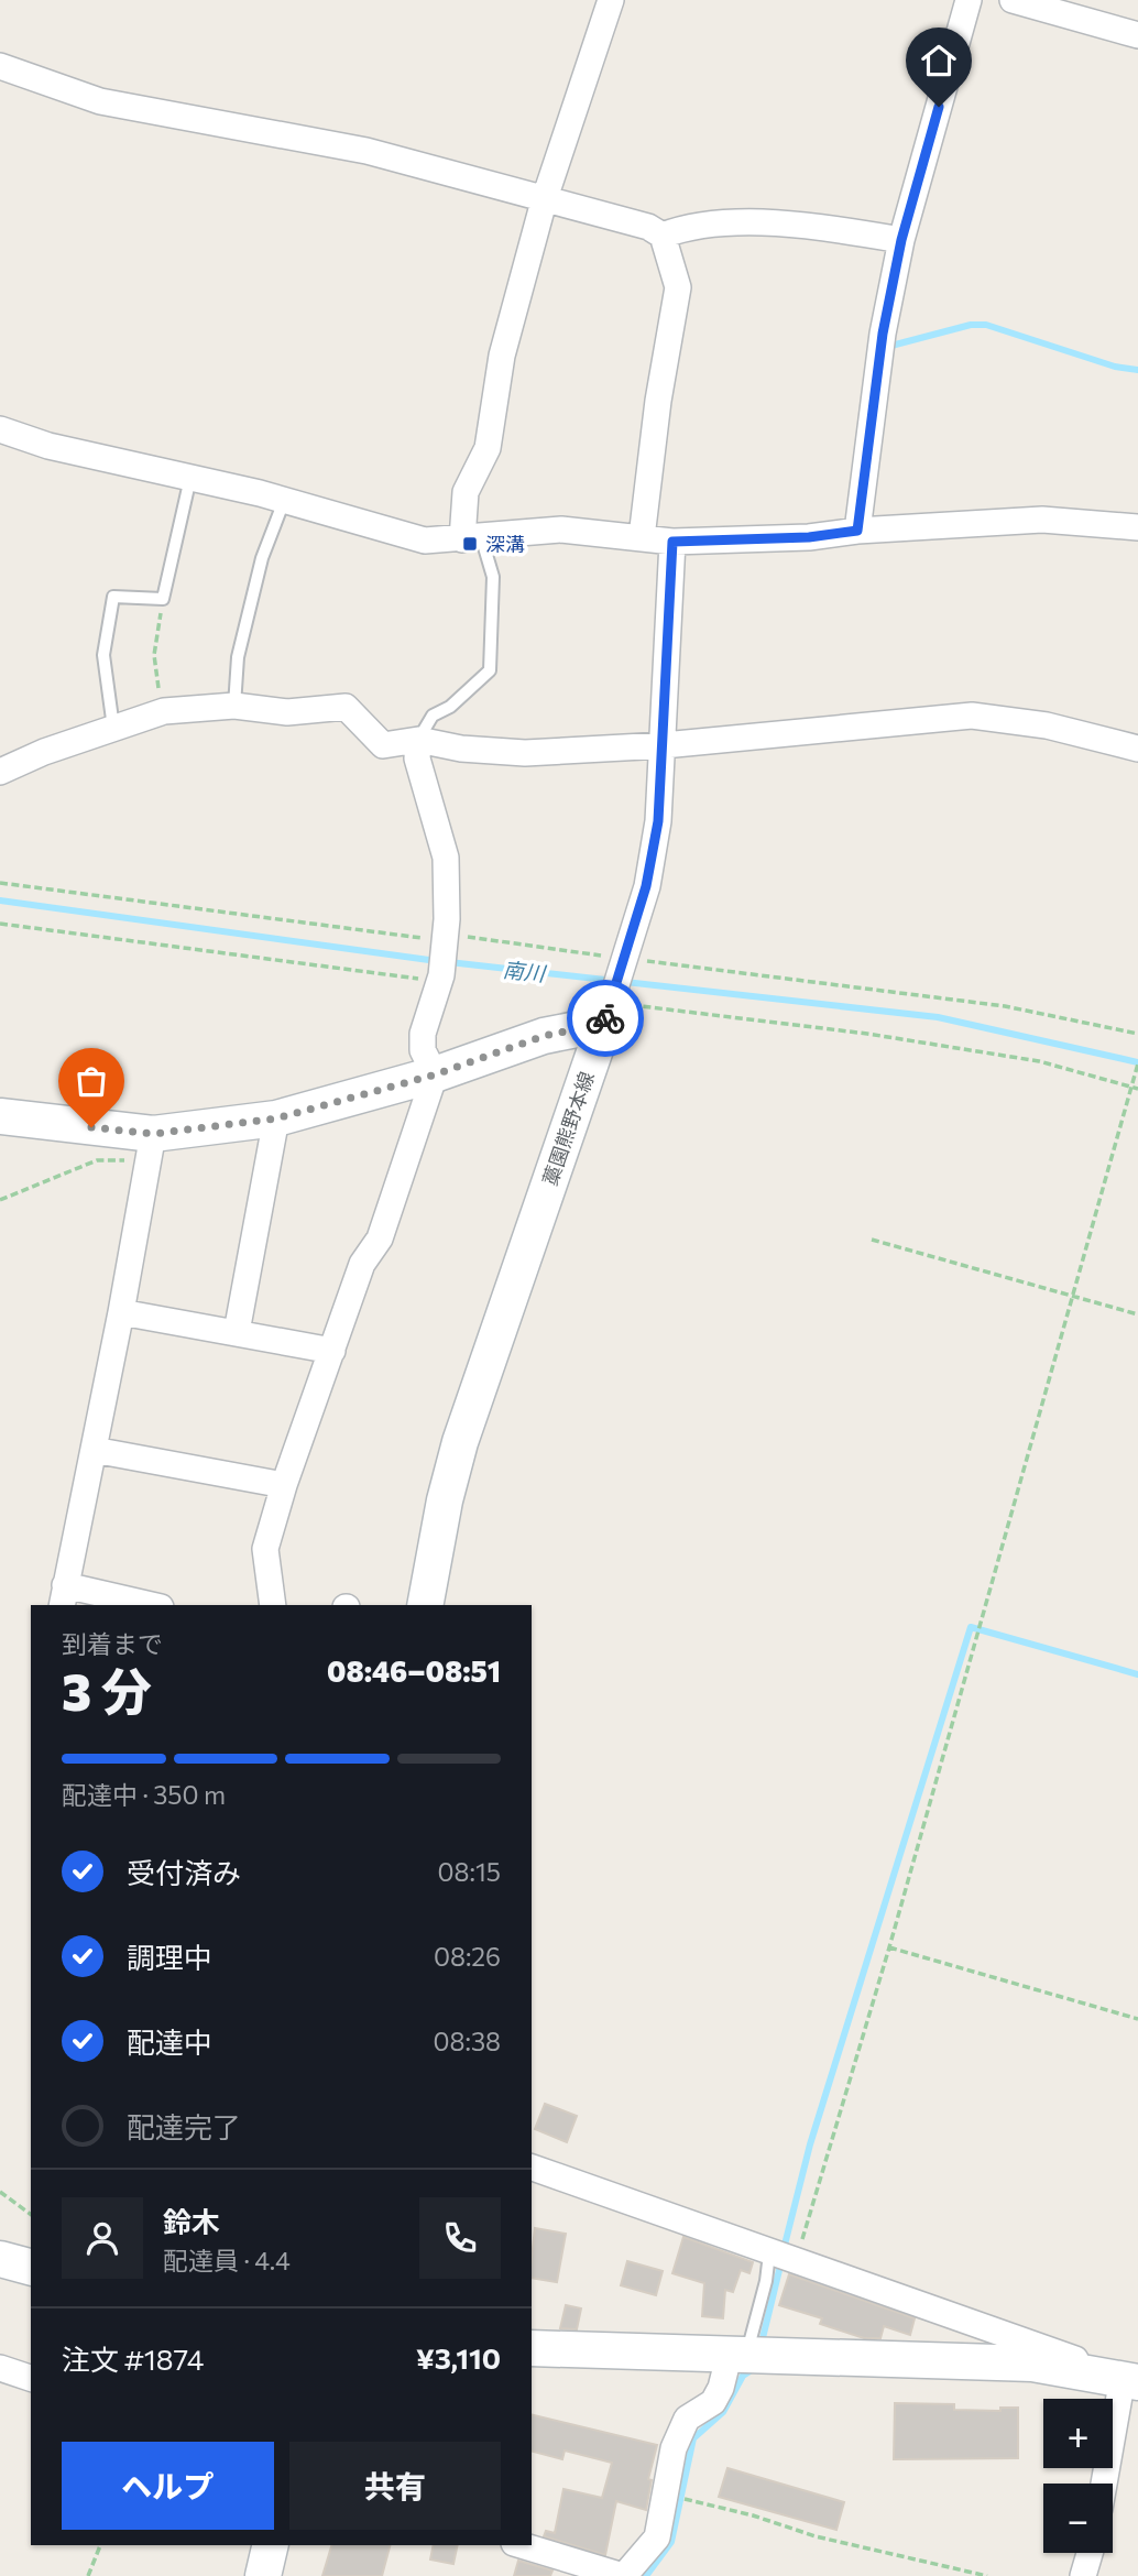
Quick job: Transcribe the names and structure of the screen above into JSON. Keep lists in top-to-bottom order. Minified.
{"streets":{"main road":["藁園熊野本線"]},"water":["南川"],"places":{"transit":["深溝"]},"page":{"heading":["3 分","到着まで","08:46–08:51"],"panel":["鈴木","配達員 · 4.4","注文 #1874","¥3,110"],"bar":"配達中 · 350 m","list":[["受付済み","08:15"],["調理中","08:26"],["配達中","08:38"],"配達完了"],"map_buttons":["+","−"],"buttons":["ヘルプ","共有"]}}
